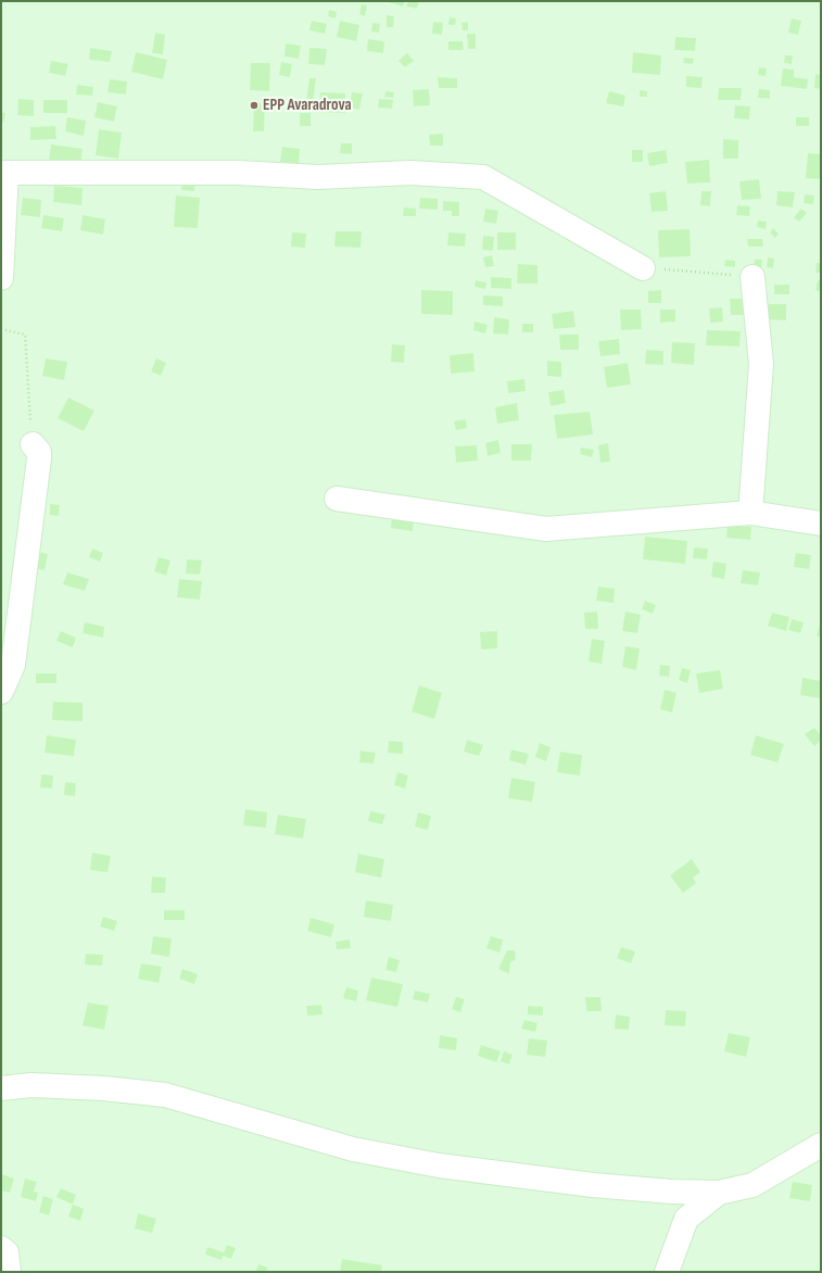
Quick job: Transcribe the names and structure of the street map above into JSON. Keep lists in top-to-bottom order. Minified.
{"places":["EPP Avaradrova"]}
